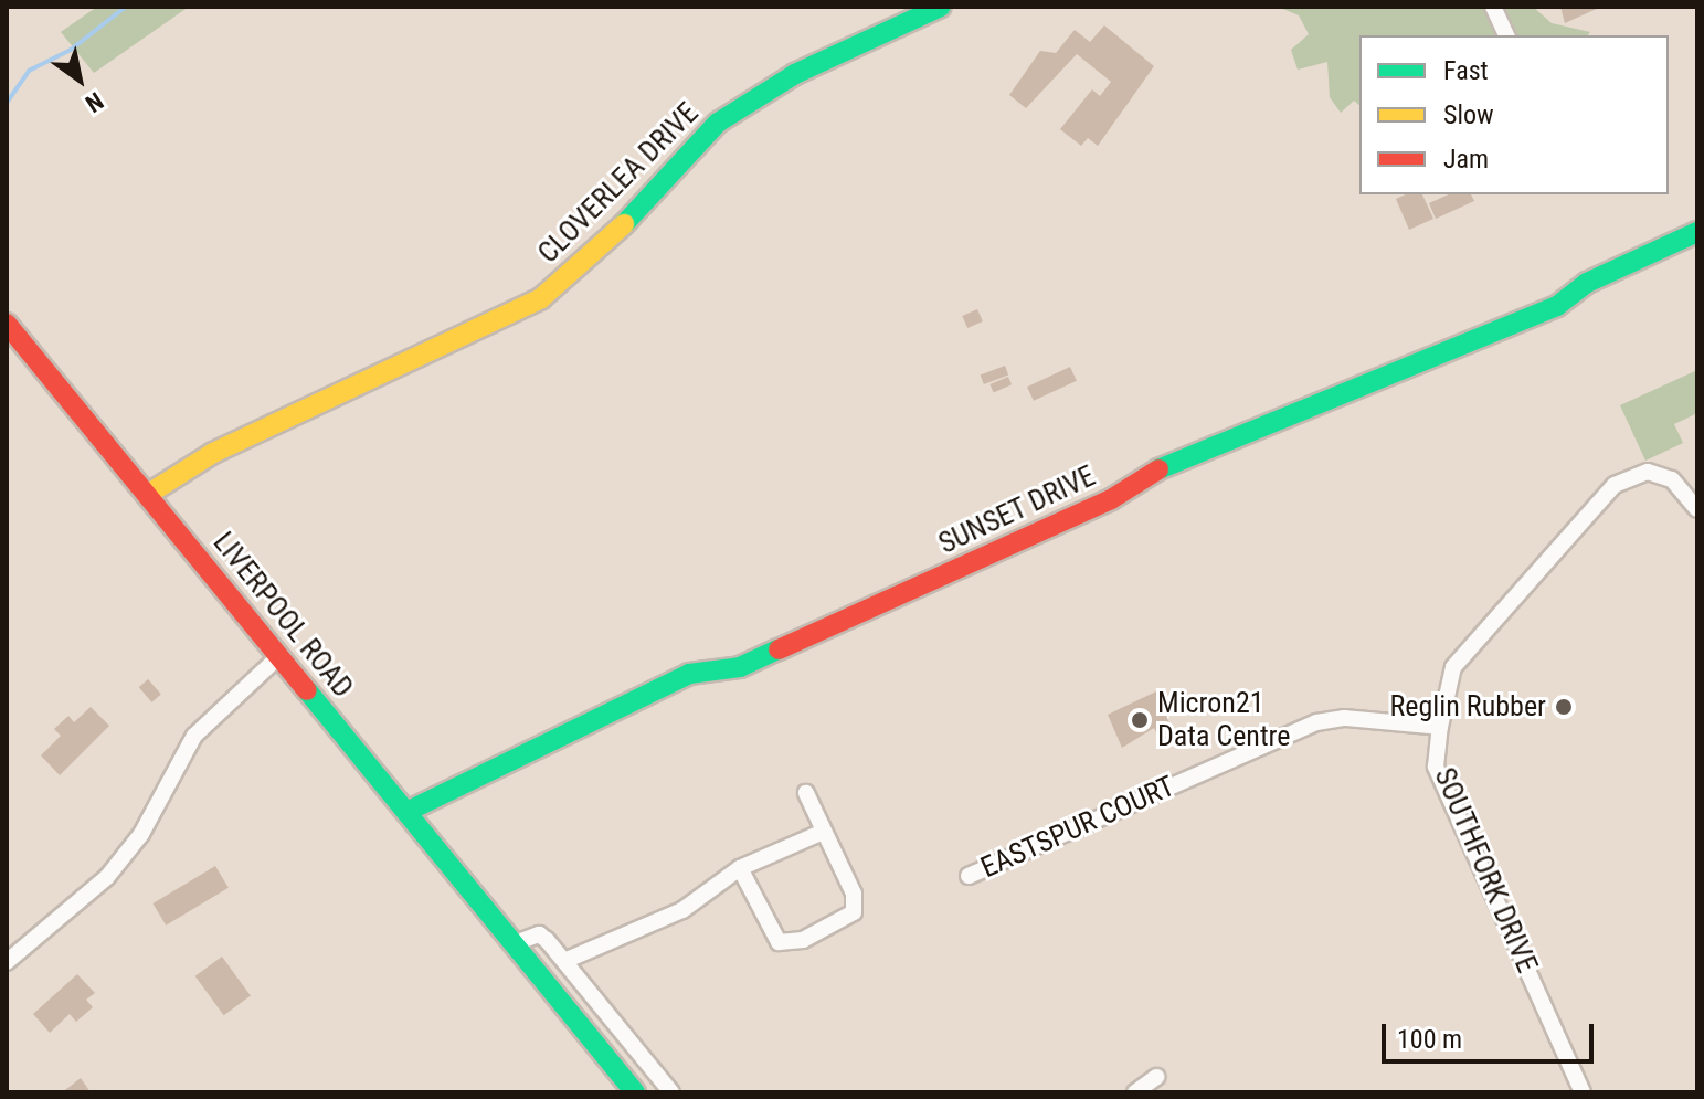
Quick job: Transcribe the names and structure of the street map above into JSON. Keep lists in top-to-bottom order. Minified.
{"streets":{"street":["CLOVERLEA DRIVE","SUNSET DRIVE","LIVERPOOL ROAD","EASTSPUR COURT","SOUTHFORK DRIVE"]},"crossings":[["CLOVERLEA DRIVE","LIVERPOOL ROAD"],["SUNSET DRIVE","LIVERPOOL ROAD"],["EASTSPUR COURT","SOUTHFORK DRIVE"]],"places":["Reglin Rubber","Micron21 Data Centre"],"legend":["Fast","Slow","Jam"],"scale_bar":"100 m","north":"bottom right"}
